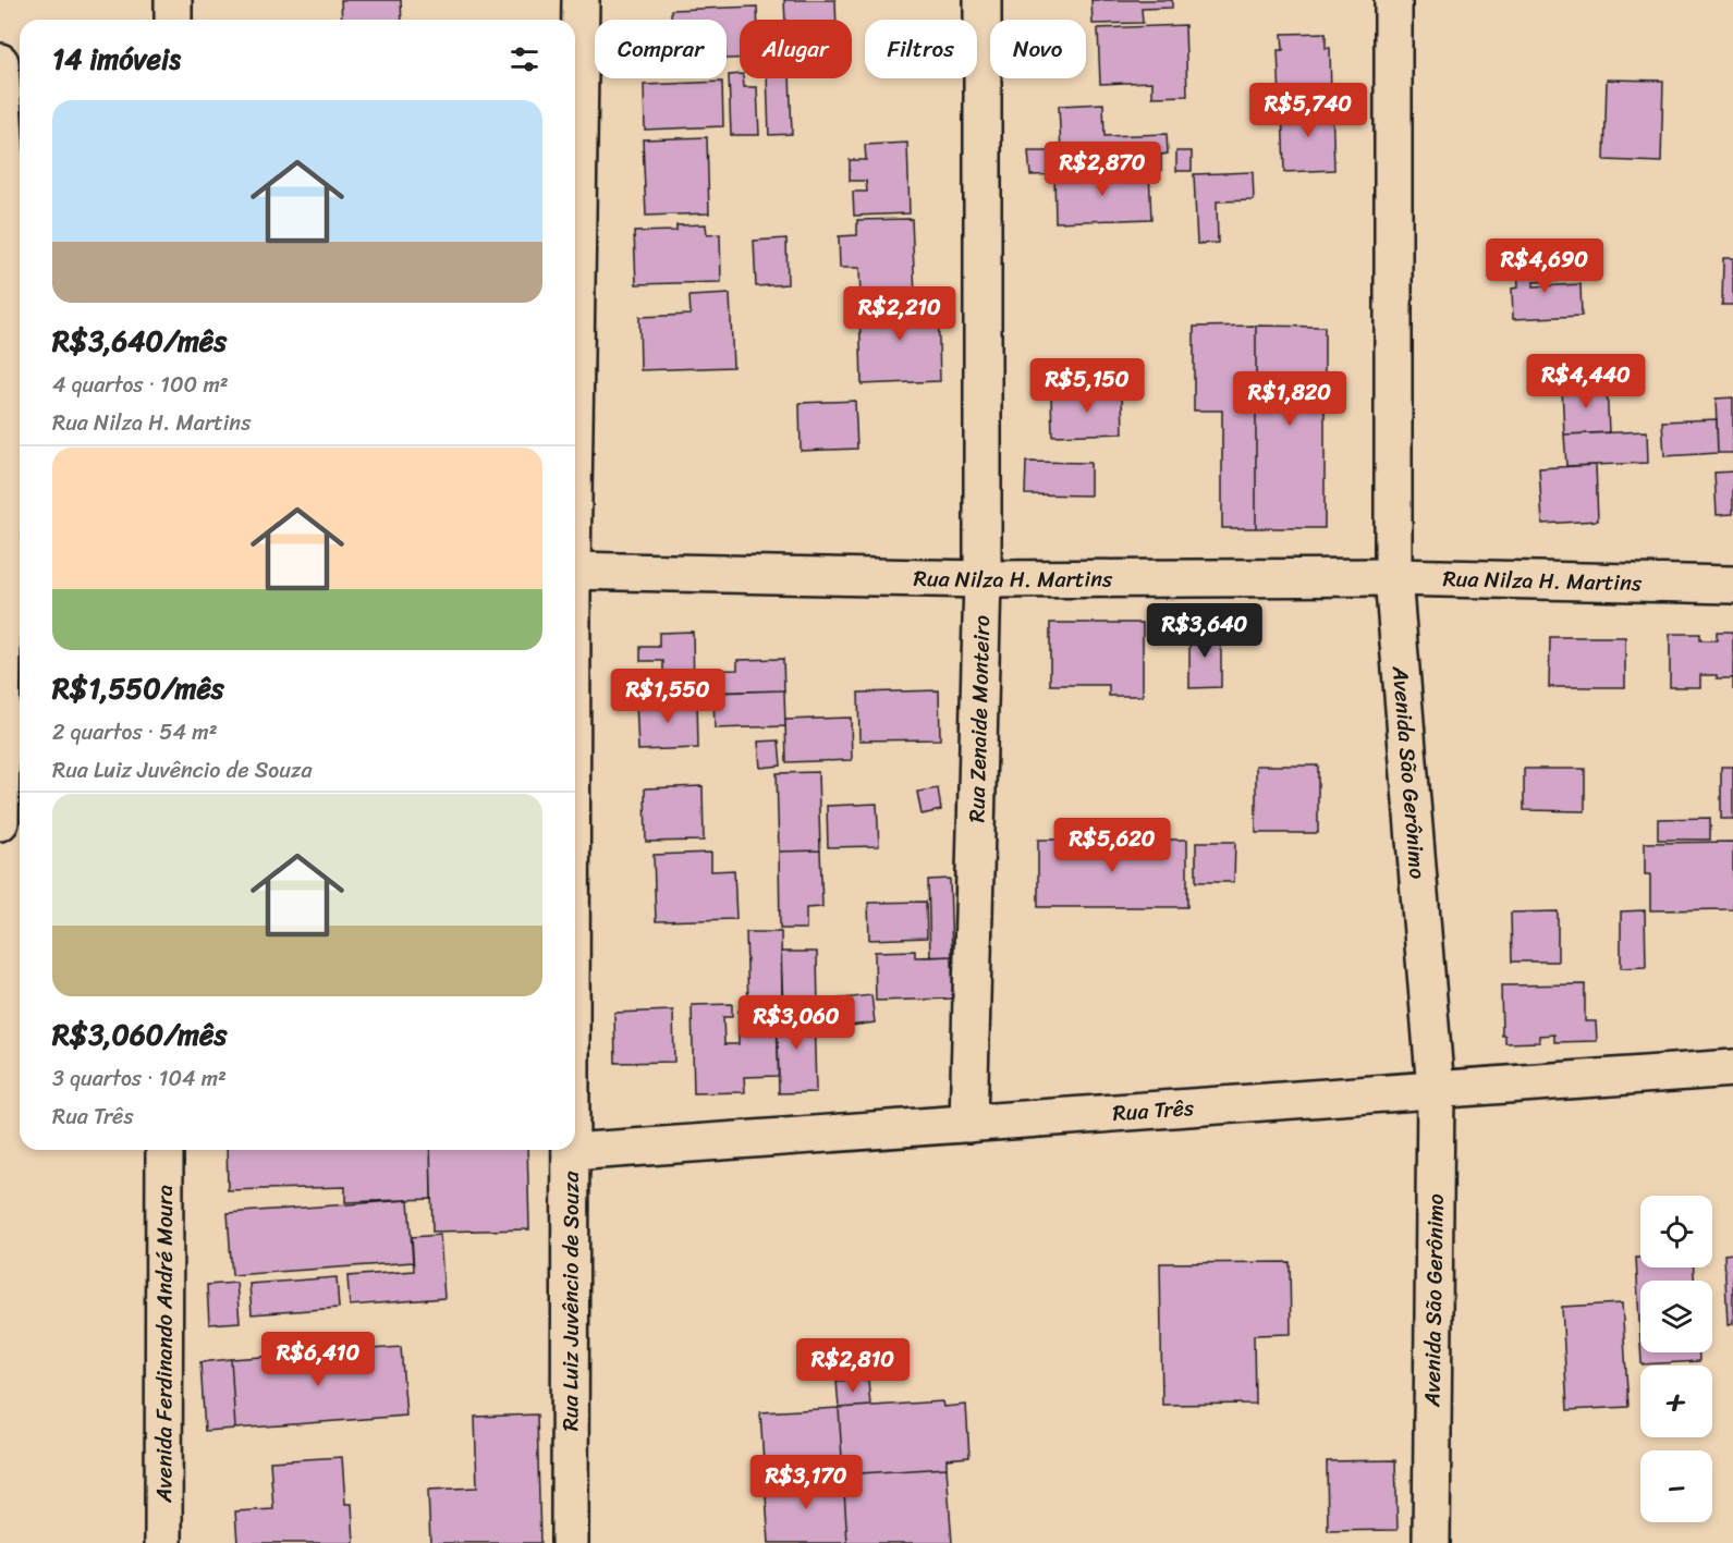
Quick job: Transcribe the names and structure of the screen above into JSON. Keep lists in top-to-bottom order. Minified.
{"streets":{"street":["Rua Nilza H. Martins","Rua Zenaide Monteiro","Avenida São Gerônimo","Rua Três","Rua Luiz Juvêncio de Souza","Avenida Ferdinando André Moura"]},"crossings":[["Rua Nilza H. Martins","Rua Zenaide Monteiro"],["Rua Nilza H. Martins","Avenida São Gerônimo"],["Rua Zenaide Monteiro","Rua Três"],["Avenida São Gerônimo","Rua Três"],["Rua Três","Rua Luiz Juvêncio de Souza"]],"page":{"chip":["Comprar","Alugar","Filtros","Novo"],"heading":"14 imóveis","price":["R$5,740","R$2,870","R$4,690","R$2,210","R$4,440","R$5,150","R$1,820","R$3,640","R$1,550","R$5,620","R$3,060","R$6,410","R$2,810","R$3,170"],"list":[{"name":"R$3,640/mês","note":"4 quartos · 100 m² · Rua Nilza H. Martins"},{"name":"R$1,550/mês","note":"2 quartos · 54 m² · Rua Luiz Juvêncio de Souza"},{"name":"R$3,060/mês","note":"3 quartos · 104 m² · Rua Três"}],"map_buttons":["+","−"]}}
